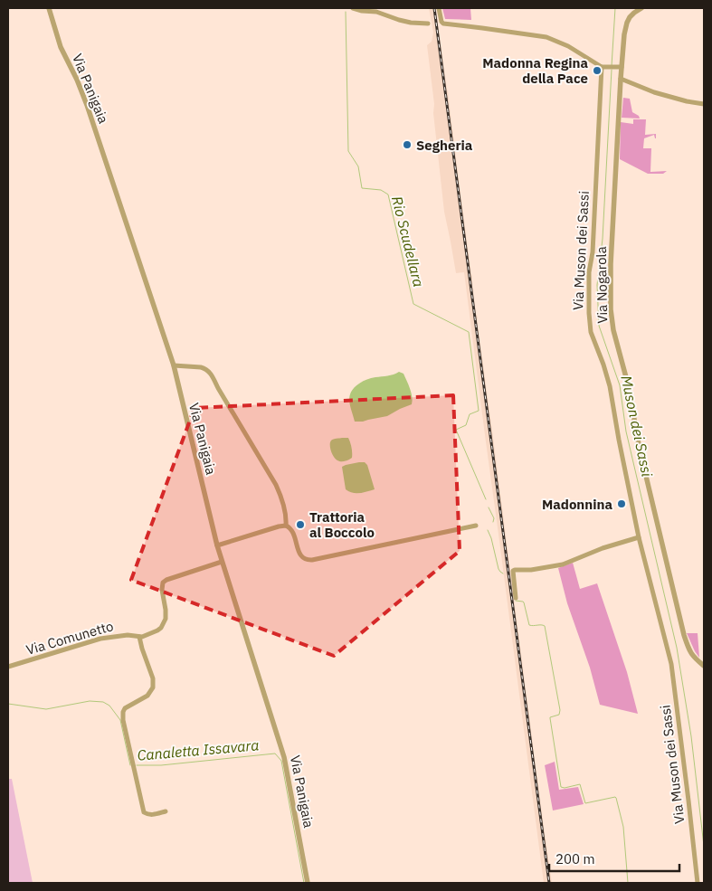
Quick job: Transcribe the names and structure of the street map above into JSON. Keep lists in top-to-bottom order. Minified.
{"streets":{"street":["Via Panigaia","Via Muson dei Sassi","Via Nogarola","Via Comunetto"]},"crossings":[["Via Panigaia","Via Comunetto"]],"water":["Rio Scudellara","Muson dei Sassi","Canaletta Issavara"],"places":["Madonna Regina della Pace","Segheria","Madonnina","Trattoria al Boccolo"],"scale_bar":"200 m"}
